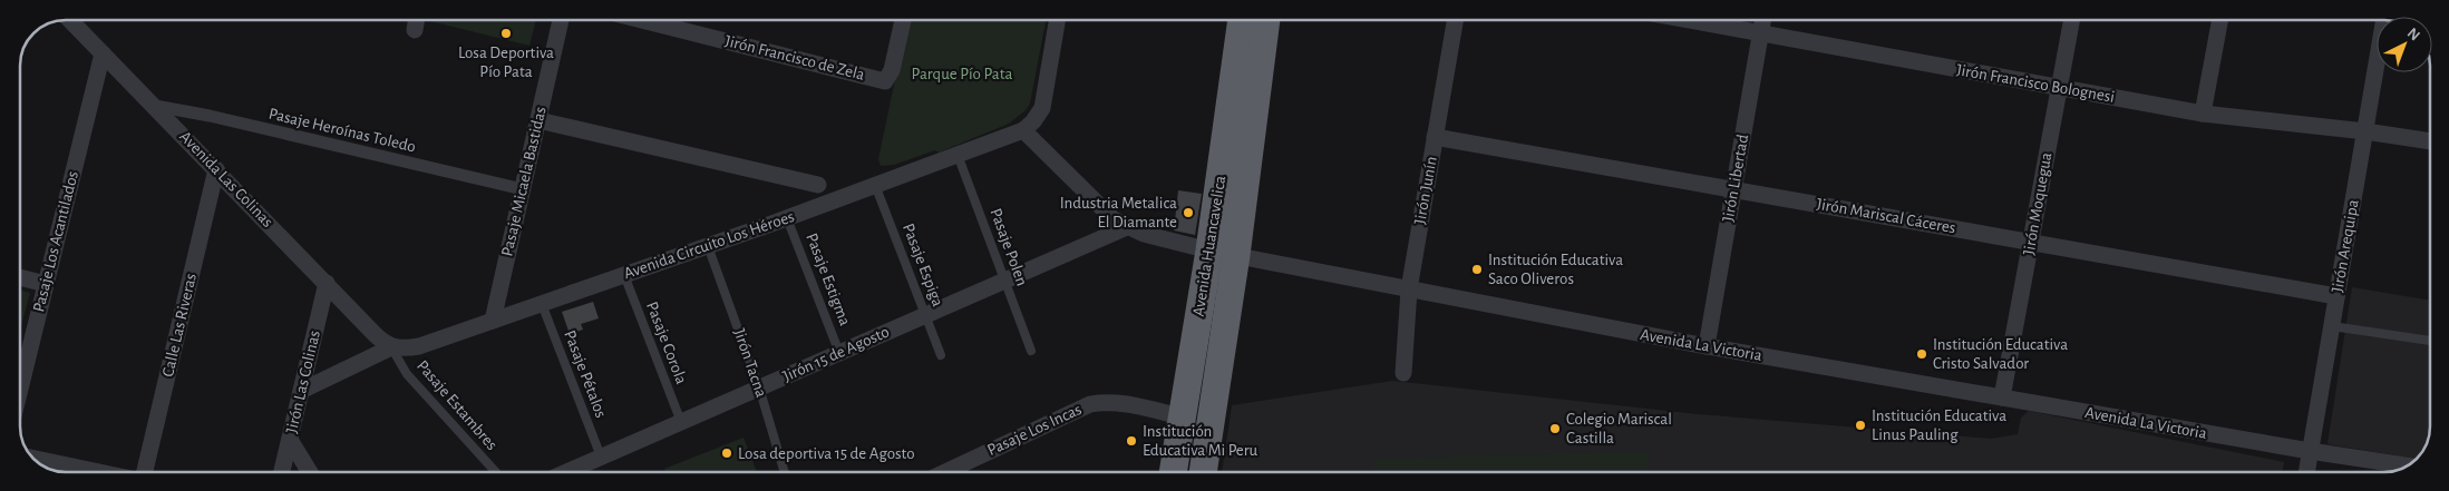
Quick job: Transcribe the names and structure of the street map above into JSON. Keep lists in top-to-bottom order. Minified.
{"streets":{"highway":["Avenida Huancavelica"],"street":["Jirón Francisco de Zela","Jirón Francisco Bolognesi","Pasaje Heroínas Toledo","Jirón Libertad","Avenida Las Colinas","Pasaje Micaela Bastidas","Jirón Junín","Jirón Moquegua","Jirón Mariscal Cáceres","Pasaje Los Acantilados","Avenida Circuito Los Héroes","Jirón Arequipa","Calle Las Riveras","Avenida La Victoria","Jirón 15 de Agosto","Jirón Las Colinas","Pasaje Los Incas"],"lane":["Pasaje Polen","Pasaje Espiga","Pasaje Estigma","Pasaje Corola","Jirón Tacna","Pasaje Pétalos","Pasaje Estambres"]},"crossings":[["Jirón Francisco Bolognesi","Jirón Libertad"],["Jirón Francisco Bolognesi","Jirón Moquegua"],["Jirón Francisco Bolognesi","Jirón Arequipa"],["Pasaje Heroínas Toledo","Avenida Las Colinas"],["Pasaje Heroínas Toledo","Pasaje Micaela Bastidas"],["Jirón Libertad","Jirón Mariscal Cáceres"],["Jirón Libertad","Avenida La Victoria"],["Avenida Las Colinas","Pasaje Los Acantilados"],["Avenida Las Colinas","Avenida Circuito Los Héroes"],["Avenida Las Colinas","Calle Las Riveras"],["Avenida Las Colinas","Jirón Las Colinas"],["Avenida Las Colinas","Pasaje Estambres"],["Pasaje Micaela Bastidas","Avenida Circuito Los Héroes"],["Jirón Junín","Jirón Mariscal Cáceres"],["Jirón Junín","Avenida La Victoria"],["Jirón Moquegua","Jirón Mariscal Cáceres"],["Jirón Moquegua","Avenida La Victoria"],["Jirón Mariscal Cáceres","Jirón Arequipa"],["Avenida Circuito Los Héroes","Pasaje Polen"],["Avenida Circuito Los Héroes","Pasaje Espiga"],["Avenida Circuito Los Héroes","Pasaje Estigma"],["Avenida Circuito Los Héroes","Pasaje Corola"],["Avenida Circuito Los Héroes","Avenida La Victoria"],["Avenida Circuito Los Héroes","Jirón Tacna"],["Avenida Circuito Los Héroes","Pasaje Pétalos"],["Avenida Circuito Los Héroes","Pasaje Estambres"],["Avenida Huancavelica","Avenida La Victoria"],["Avenida Huancavelica","Pasaje Los Incas"],["Jirón Arequipa","Avenida La Victoria"],["Pasaje Polen","Jirón 15 de Agosto"],["Pasaje Espiga","Jirón 15 de Agosto"],["Pasaje Estigma","Jirón 15 de Agosto"],["Pasaje Corola","Jirón 15 de Agosto"],["Avenida La Victoria","Jirón 15 de Agosto"],["Jirón 15 de Agosto","Jirón Tacna"],["Jirón 15 de Agosto","Pasaje Pétalos"]],"parks":["Parque Pío Pata"],"places":["Losa Deportiva Pío Pata","Industria Metalica El Diamante","Institución Educativa Saco Oliveros","Institución Educativa Cristo Salvador","Institución Educativa Linus Pauling","Colegio Mariscal Castilla","Institución Educativa Mi Peru","Losa deportiva 15 de Agosto"],"north":"top right"}
